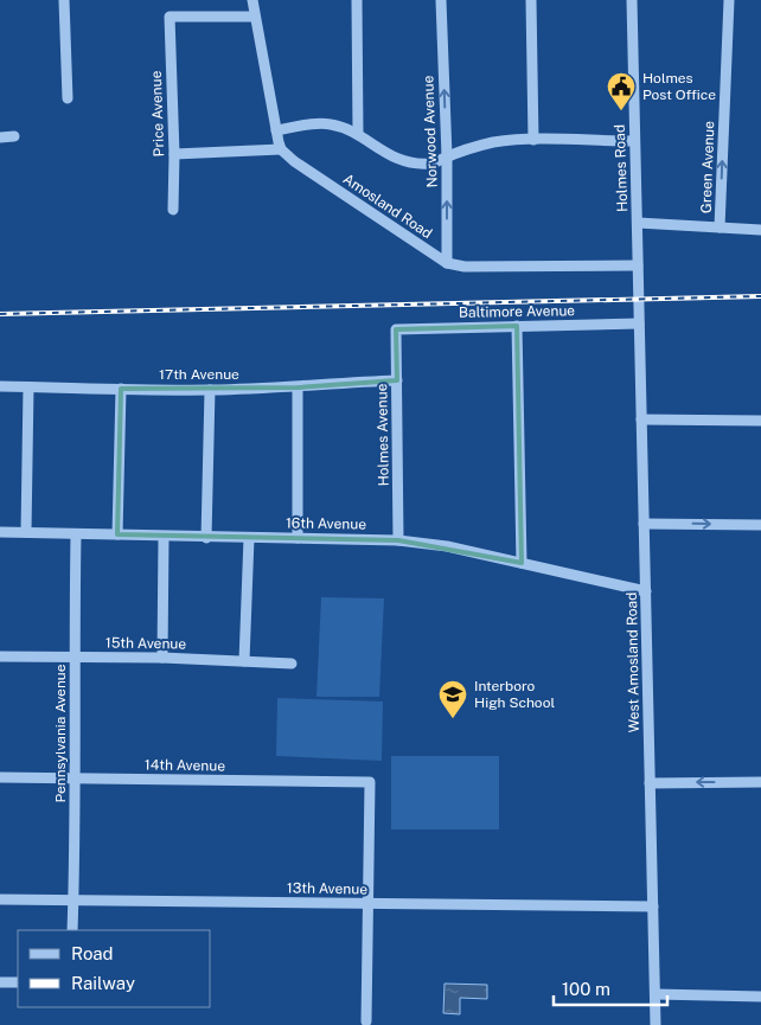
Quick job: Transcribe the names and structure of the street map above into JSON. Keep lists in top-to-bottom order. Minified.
{"streets":{"street":["Price Avenue","Norwood Avenue","Green Avenue","Holmes Road","Amosland Road","Baltimore Avenue","17th Avenue","Holmes Avenue","16th Avenue","15th Avenue","West Amosland Road","Pennsylvania Avenue","14th Avenue","13th Avenue"]},"crossings":[["Norwood Avenue","Amosland Road"],["Holmes Road","Amosland Road"],["Holmes Road","West Amosland Road"],["Baltimore Avenue","Holmes Avenue"],["Baltimore Avenue","West Amosland Road"],["17th Avenue","Holmes Avenue"],["Holmes Avenue","16th Avenue"],["16th Avenue","West Amosland Road"],["16th Avenue","Pennsylvania Avenue"],["15th Avenue","Pennsylvania Avenue"],["West Amosland Road","13th Avenue"],["Pennsylvania Avenue","14th Avenue"],["Pennsylvania Avenue","13th Avenue"],["14th Avenue","13th Avenue"]],"one_way":["Green Avenue"],"places":{"public building":["Holmes Post Office"],"school or university":["Interboro High School"]},"legend":["Road","Railway"],"scale_bar":"100 m"}
